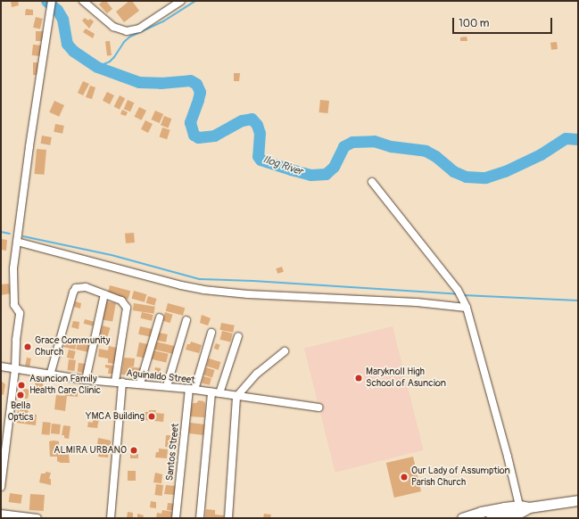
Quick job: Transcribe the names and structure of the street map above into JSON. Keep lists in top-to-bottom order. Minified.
{"streets":{"street":["Aguinaldo Street","Santos Street"]},"crossings":[["Aguinaldo Street","Santos Street"]],"water":["Ilog River"],"places":["Grace Community Church","Maryknoll High School of Asuncion","Asuncion Family Health Care Clinic","Bella Optics","YMCA Building","ALMIRA URBANO","Our Lady of Assumption Parish Church"],"scale_bar":"100 m"}
